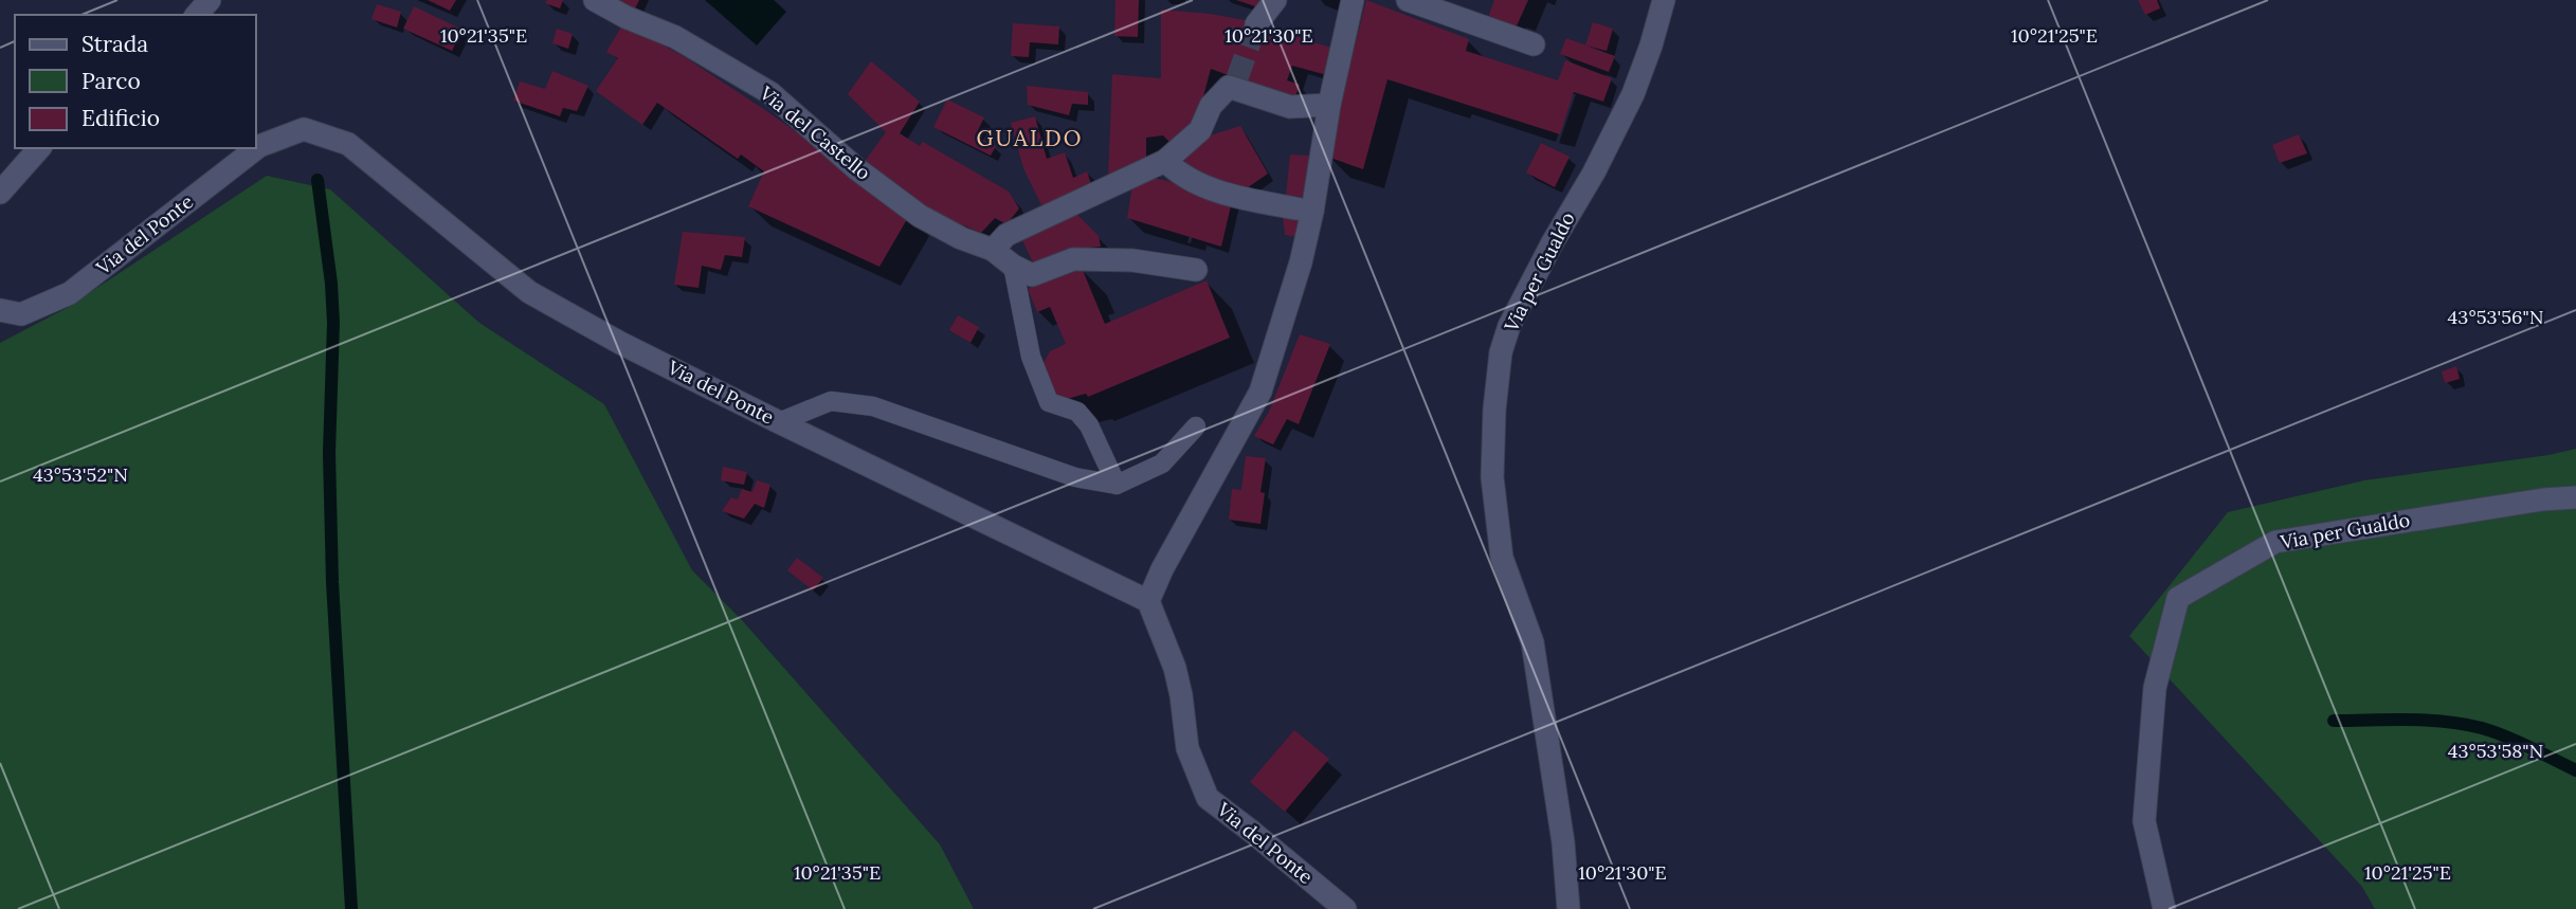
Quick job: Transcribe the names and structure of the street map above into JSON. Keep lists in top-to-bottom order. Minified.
{"streets":{"street":["Via del Castello","Via del Ponte","Via per Gualdo"]},"districts":["GUALDO"],"legend":["Strada","Parco","Edificio"],"coordinates":["10°21'35\"E","10°21'30\"E","10°21'25\"E","43°53'56\"N","43°53'52\"N","43°53'58\"N"]}
